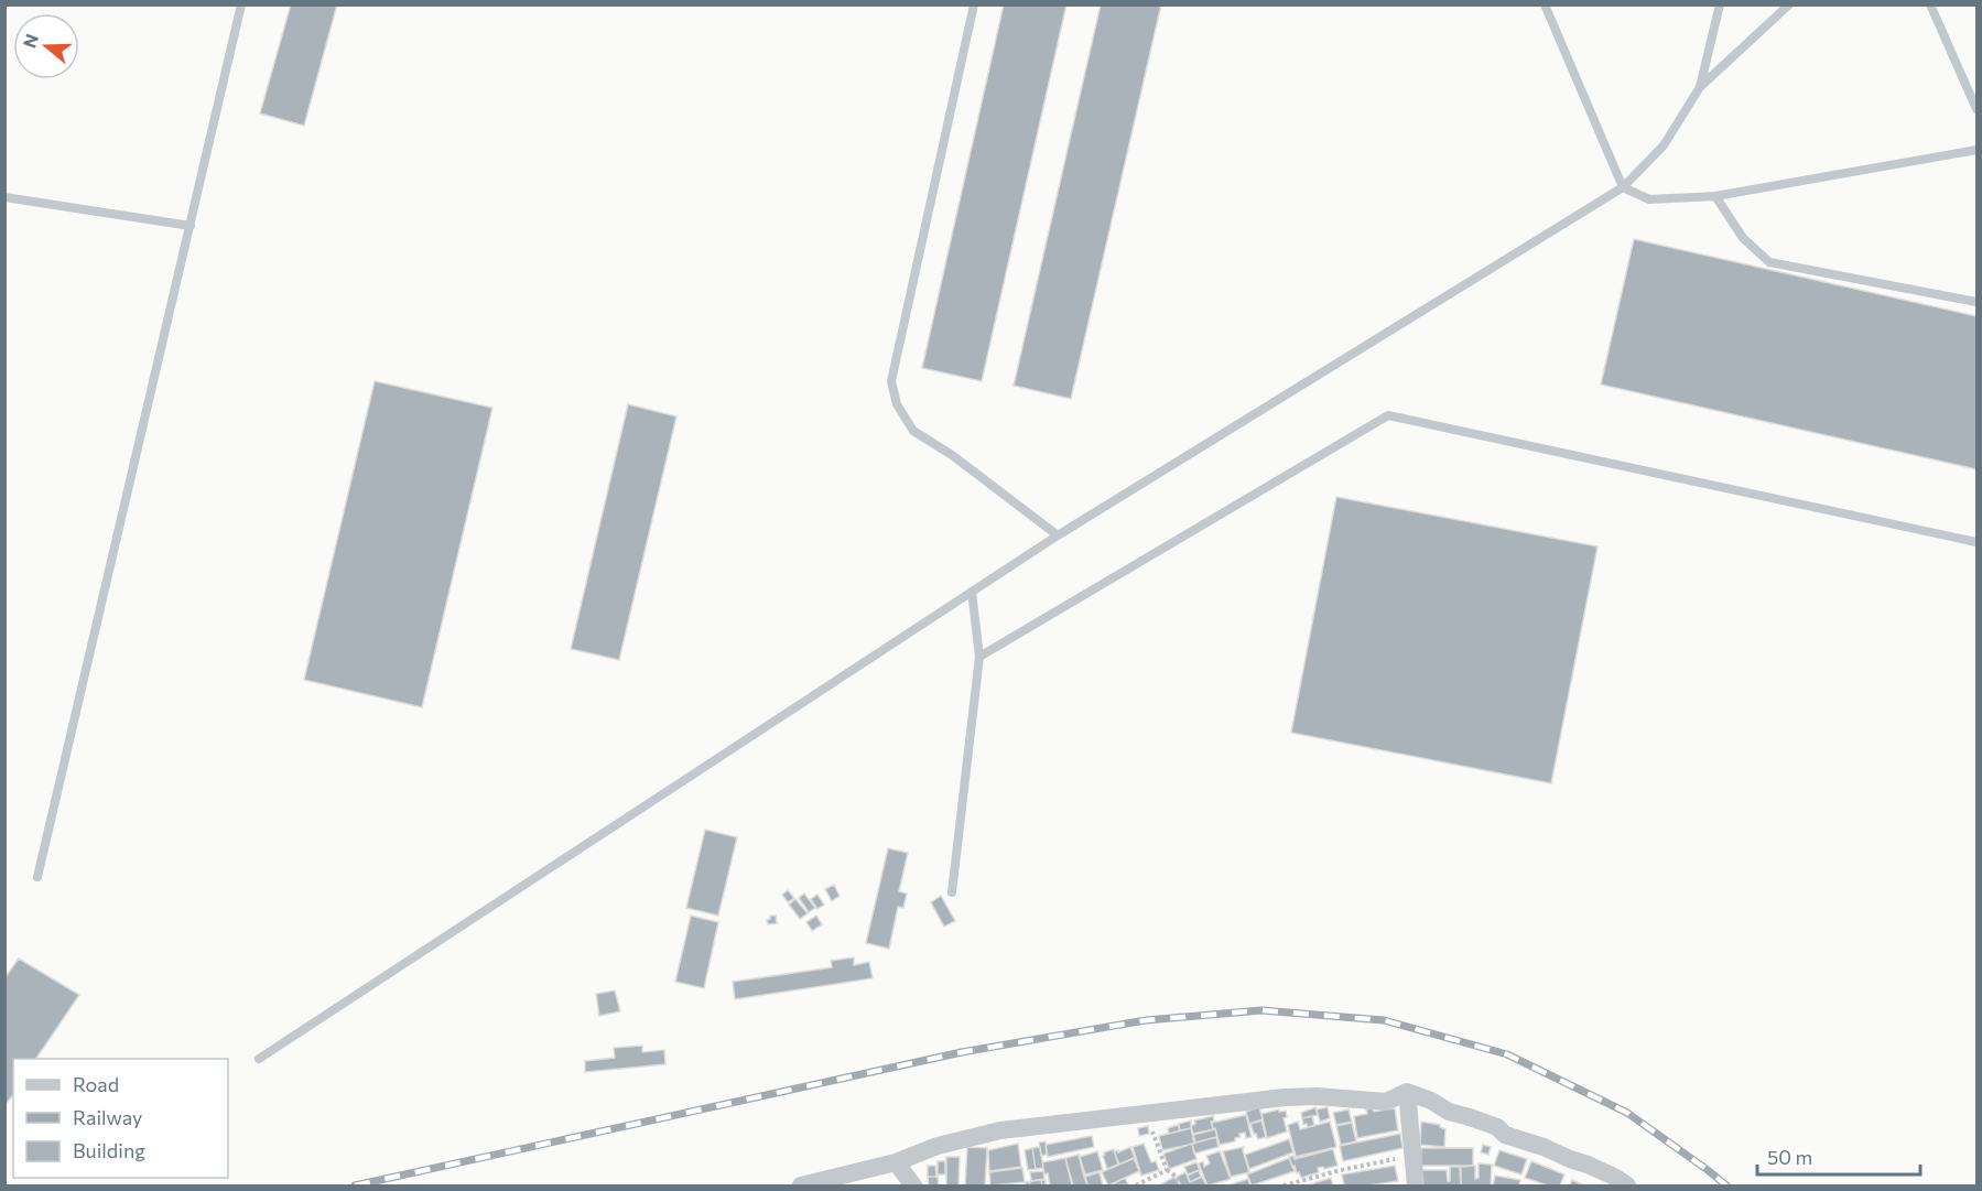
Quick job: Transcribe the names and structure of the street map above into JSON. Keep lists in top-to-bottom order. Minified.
{"legend":["Road","Railway","Building"],"scale_bar":"50 m","north":"left"}
